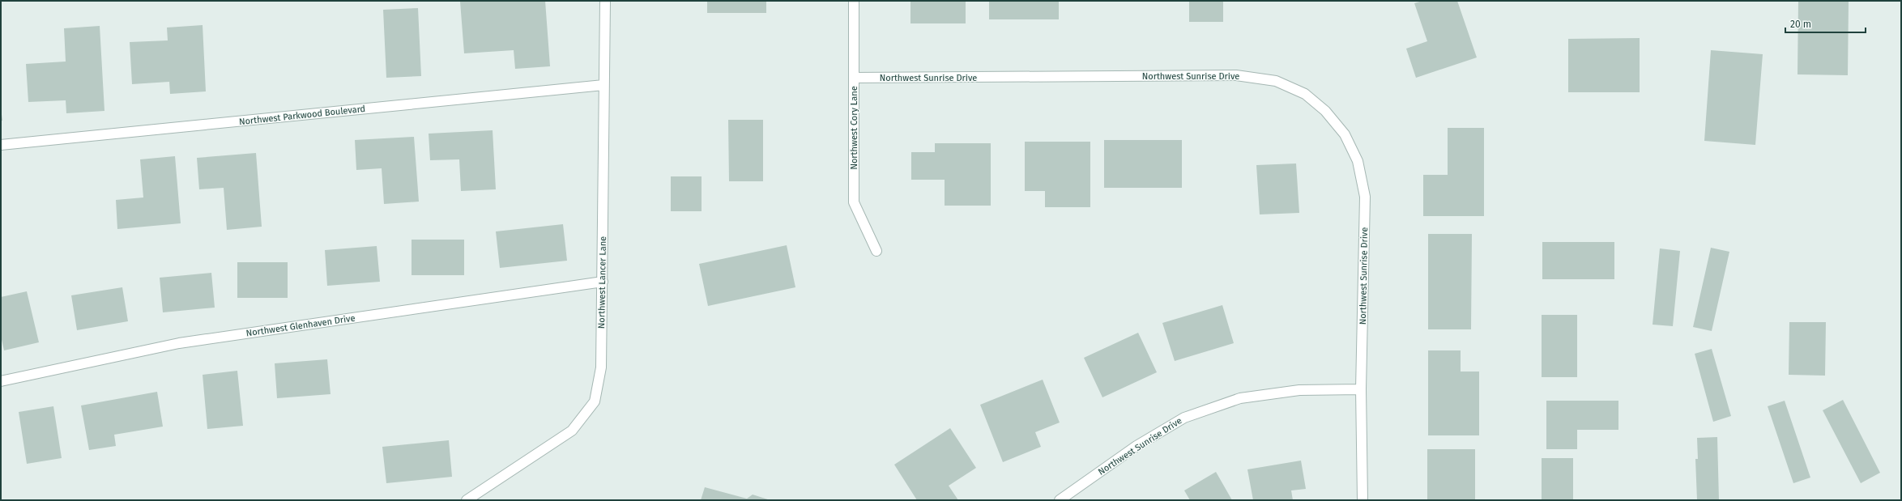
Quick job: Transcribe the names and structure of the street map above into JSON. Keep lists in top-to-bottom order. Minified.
{"streets":{"street":["Northwest Sunrise Drive","Northwest Parkwood Boulevard","Northwest Cory Lane","Northwest Lancer Lane","Northwest Glenhaven Drive"]},"crossings":[["Northwest Sunrise Drive","Northwest Cory Lane"],["Northwest Parkwood Boulevard","Northwest Lancer Lane"],["Northwest Lancer Lane","Northwest Glenhaven Drive"]],"scale_bar":"20 m"}
